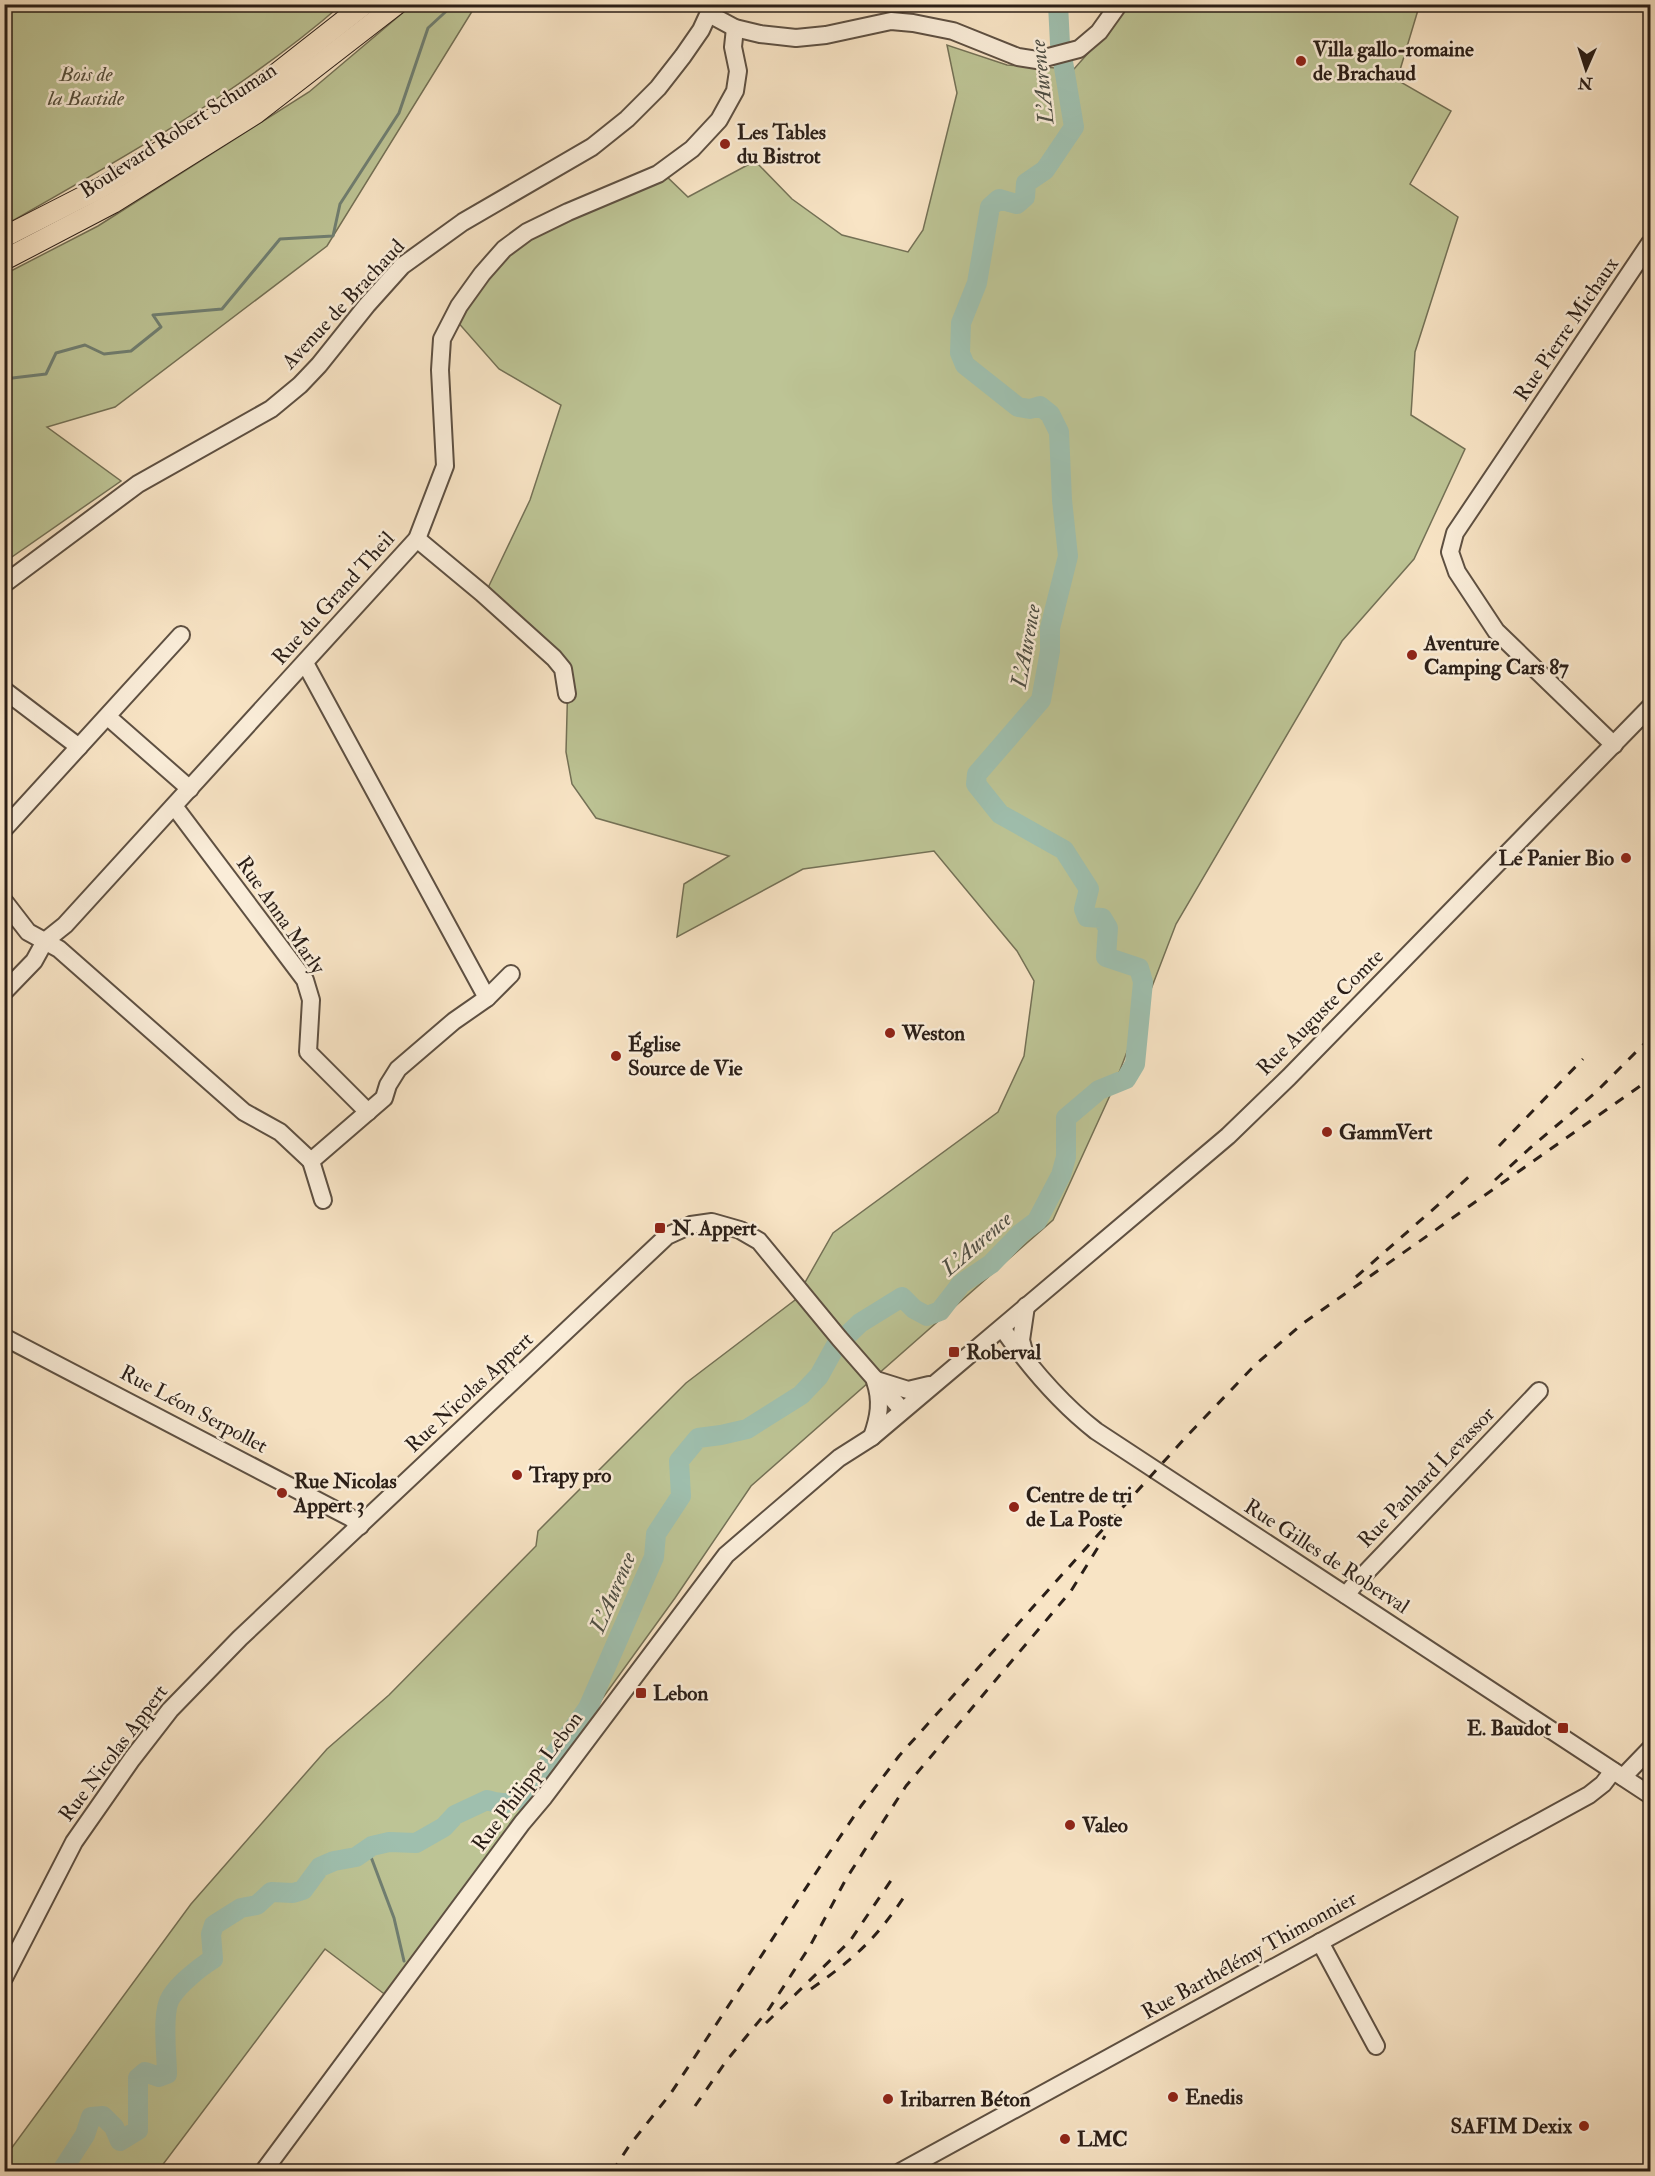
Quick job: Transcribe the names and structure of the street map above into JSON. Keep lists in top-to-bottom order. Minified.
{"streets":{"main road":["Boulevard Robert Schuman"],"street":["Avenue de Brachaud","Rue Pierre Michaux","Rue du Grand Theil","Rue Anna Marly","Rue Auguste Comte","Rue Nicolas Appert","Rue Léon Serpollet","Rue Panhard Levassor","Rue Gilles de Roberval","Rue Philippe Lebon","Rue Barthélémy Thimonnier"]},"crossings":[["Rue Pierre Michaux","Rue Auguste Comte"],["Rue du Grand Theil","Rue Anna Marly"],["Rue Auguste Comte","Rue Gilles de Roberval"],["Rue Auguste Comte","Rue Philippe Lebon"],["Rue Nicolas Appert","Rue Léon Serpollet"],["Rue Nicolas Appert","Rue Philippe Lebon"],["Rue Panhard Levassor","Rue Gilles de Roberval"],["Rue Gilles de Roberval","Rue Philippe Lebon"],["Rue Gilles de Roberval","Rue Barthélémy Thimonnier"]],"water":["L'Aurence"],"parks":["Bois de la Bastide"],"places":{"other":["Villa gallo-romaine de Brachaud","Les Tables du Bistrot","Aventure Camping Cars 87","Le Panier Bio","Weston","Église Source de Vie","GammVert","Trapy pro","Rue Nicolas Appert 3","Centre de tri de La Poste","Valeo","Enedis","Iribarren Béton","SAFIM Dexix","LMC"],"transit":["N. Appert","Roberval","Lebon","E. Baudot"]},"north":"bottom"}
